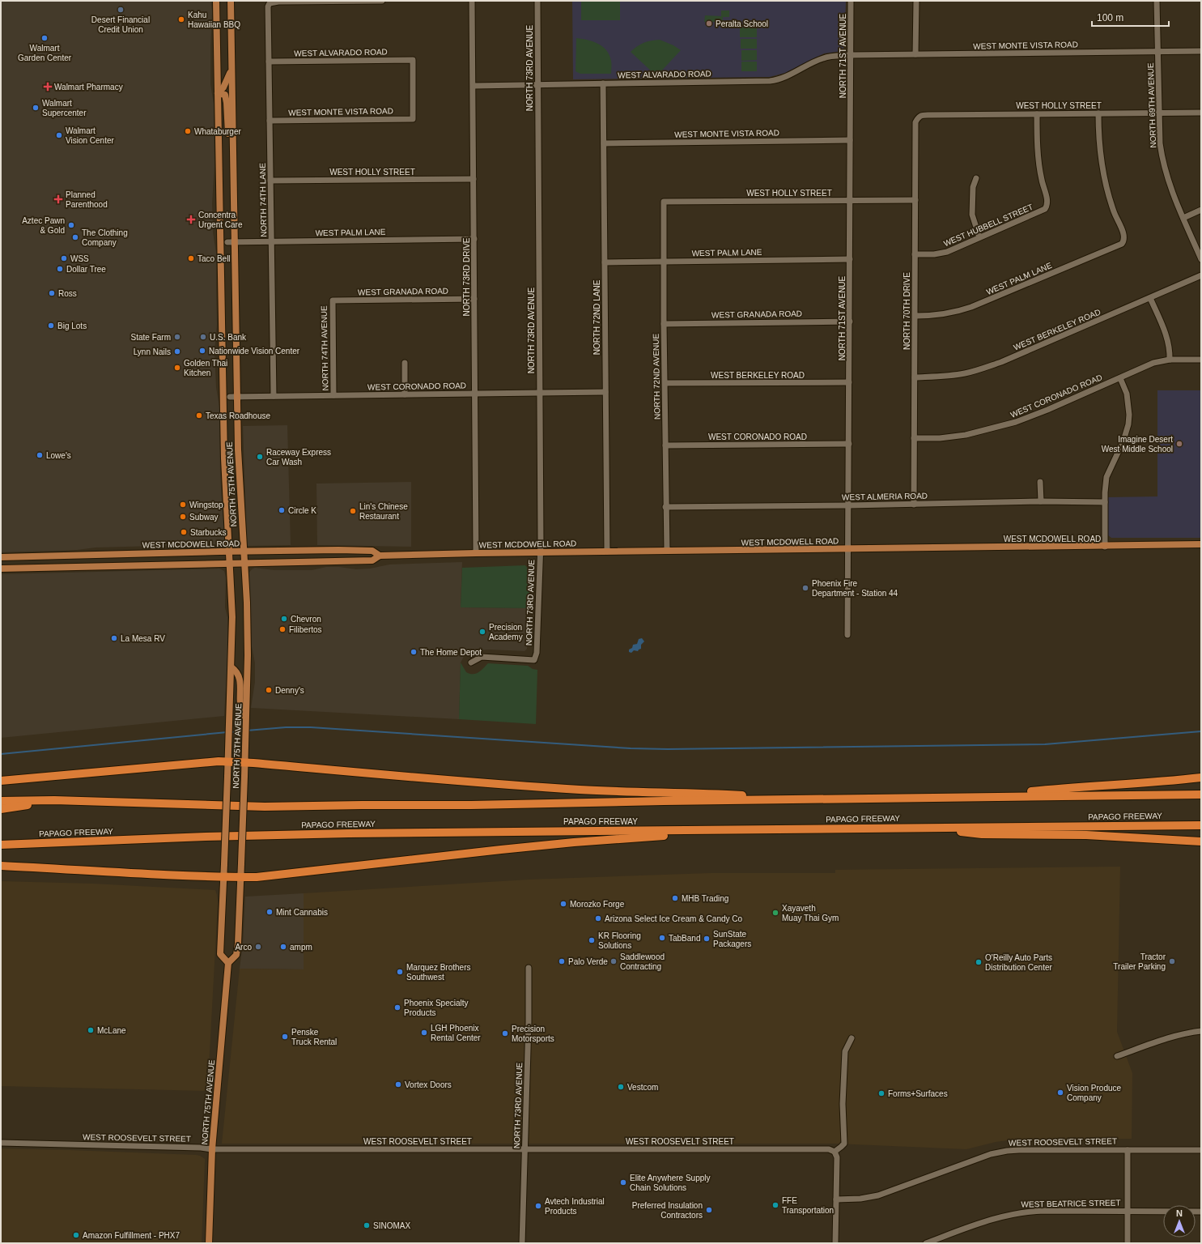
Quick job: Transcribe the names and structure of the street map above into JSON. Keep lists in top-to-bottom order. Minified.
{"streets":{"highway":["PAPAGO FREEWAY"],"main road":["NORTH 75TH AVENUE","WEST MCDOWELL ROAD"],"street":["WEST MONTE VISTA ROAD","WEST ALVARADO ROAD","NORTH 71ST AVENUE","NORTH 73RD AVENUE","WEST HOLLY STREET","NORTH 69TH AVENUE","NORTH 74TH LANE","WEST HUBBELL STREET","WEST PALM LANE","NORTH 73RD DRIVE","WEST GRANADA ROAD","NORTH 70TH DRIVE","NORTH 72ND LANE","WEST BERKELEY ROAD","NORTH 74TH AVENUE","NORTH 72ND AVENUE","WEST CORONADO ROAD","WEST ALMERIA ROAD","WEST ROOSEVELT STREET","WEST BEATRICE STREET"]},"crossings":[["WEST MONTE VISTA ROAD","WEST ALVARADO ROAD"],["WEST MONTE VISTA ROAD","NORTH 71ST AVENUE"],["WEST MONTE VISTA ROAD","NORTH 69TH AVENUE"],["WEST MONTE VISTA ROAD","NORTH 74TH LANE"],["WEST MONTE VISTA ROAD","NORTH 72ND LANE"],["WEST ALVARADO ROAD","NORTH 71ST AVENUE"],["WEST ALVARADO ROAD","NORTH 73RD AVENUE"],["WEST ALVARADO ROAD","NORTH 74TH LANE"],["WEST ALVARADO ROAD","NORTH 73RD DRIVE"],["WEST ALVARADO ROAD","NORTH 72ND LANE"],["NORTH 71ST AVENUE","WEST HOLLY STREET"],["NORTH 71ST AVENUE","WEST PALM LANE"],["NORTH 71ST AVENUE","WEST GRANADA ROAD"],["NORTH 71ST AVENUE","WEST BERKELEY ROAD"],["NORTH 71ST AVENUE","WEST CORONADO ROAD"],["NORTH 71ST AVENUE","WEST ALMERIA ROAD"],["NORTH 71ST AVENUE","WEST MCDOWELL ROAD"],["NORTH 73RD AVENUE","WEST CORONADO ROAD"],["NORTH 73RD AVENUE","WEST MCDOWELL ROAD"],["NORTH 73RD AVENUE","WEST ROOSEVELT STREET"],["WEST HOLLY STREET","NORTH 69TH AVENUE"],["WEST HOLLY STREET","NORTH 74TH LANE"],["WEST HOLLY STREET","WEST HUBBELL STREET"],["WEST HOLLY STREET","WEST PALM LANE"],["WEST HOLLY STREET","NORTH 73RD DRIVE"],["WEST HOLLY STREET","NORTH 70TH DRIVE"],["WEST HOLLY STREET","NORTH 72ND AVENUE"],["NORTH 74TH LANE","WEST PALM LANE"],["NORTH 74TH LANE","WEST CORONADO ROAD"],["WEST HUBBELL STREET","NORTH 70TH DRIVE"],["WEST PALM LANE","NORTH 73RD DRIVE"],["WEST PALM LANE","NORTH 70TH DRIVE"],["WEST PALM LANE","NORTH 72ND LANE"],["WEST PALM LANE","NORTH 72ND AVENUE"],["WEST PALM LANE","NORTH 75TH AVENUE"],["NORTH 73RD DRIVE","WEST GRANADA ROAD"],["NORTH 73RD DRIVE","WEST CORONADO ROAD"],["NORTH 73RD DRIVE","WEST MCDOWELL ROAD"],["WEST GRANADA ROAD","NORTH 74TH AVENUE"],["WEST GRANADA ROAD","NORTH 72ND AVENUE"],["NORTH 70TH DRIVE","WEST BERKELEY ROAD"],["NORTH 70TH DRIVE","WEST CORONADO ROAD"],["NORTH 70TH DRIVE","WEST ALMERIA ROAD"],["NORTH 72ND LANE","WEST CORONADO ROAD"],["NORTH 72ND LANE","WEST MCDOWELL ROAD"],["WEST BERKELEY ROAD","NORTH 72ND AVENUE"],["NORTH 74TH AVENUE","WEST CORONADO ROAD"],["NORTH 72ND AVENUE","WEST CORONADO ROAD"],["NORTH 72ND AVENUE","WEST ALMERIA ROAD"],["NORTH 72ND AVENUE","WEST MCDOWELL ROAD"],["WEST CORONADO ROAD","NORTH 75TH AVENUE"],["NORTH 75TH AVENUE","WEST MCDOWELL ROAD"],["NORTH 75TH AVENUE","WEST ROOSEVELT STREET"]],"places":{"other":["Desert Financial Credit Union","Kahu Hawaiian BBQ","Peralta School","Walmart Garden Center","Walmart Supercenter","Whataburger","Walmart Vision Center","Aztec Pawn & Gold","The Clothing Company","WSS","Taco Bell","Dollar Tree","Ross","Big Lots","State Farm","U.S. Bank","Nationwide Vision Center","Lynn Nails","Golden Thai Kitchen","Texas Roadhouse","Imagine Desert West Middle School","Lowe's","Raceway Express Car Wash","Wingstop","Circle K","Lin's Chinese Restaurant","Subway","Starbucks","Phoenix Fire Department - Station 44","Chevron","Filibertos","Precision Academy","La Mesa RV","The Home Depot","Denny's","MHB Trading","Morozko Forge","Mint Cannabis","Xayaveth Muay Thai Gym","Arizona Select Ice Cream & Candy Co","TabBand","SunState Packagers","KR Flooring Solutions","Arco","ampm","Palo Verde","Saddlewood Contracting","Tractor Trailer Parking","O'Reilly Auto Parts Distribution Center","Marquez Brothers Southwest","Phoenix Specialty Products","McLane","LGH Phoenix Rental Center","Precision Motorsports","Penske Truck Rental","Vortex Doors","Vestcom","Vision Produce Company","Forms+Surfaces","Elite Anywhere Supply Chain Solutions","FFE Transportation","Avtech Industrial Products","Preferred Insulation Contractors","SINOMAX","Amazon Fulfillment - PHX7"],"health":["Walmart Pharmacy","Planned Parenthood","Concentra Urgent Care"]},"scale_bar":"100 m","north":"top"}
